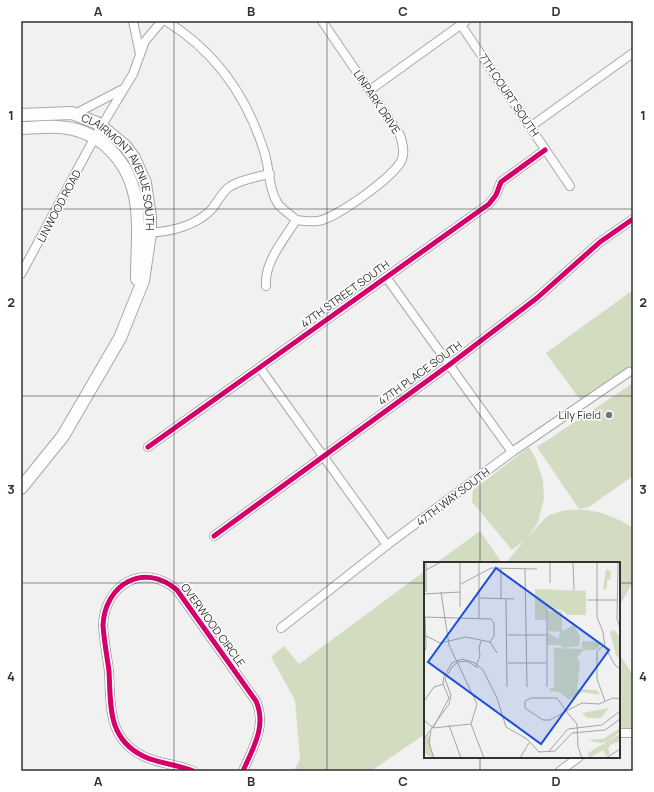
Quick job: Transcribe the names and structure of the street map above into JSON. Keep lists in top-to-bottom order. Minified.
{"streets":{"street":["7TH COURT SOUTH","LINPARK DRIVE","CLAIRMONT AVENUE SOUTH","LINWOOD ROAD","47TH STREET SOUTH","47TH PLACE SOUTH","47TH WAY SOUTH","OVERWOOD CIRCLE"]},"crossings":[["7TH COURT SOUTH","47TH STREET SOUTH"],["CLAIRMONT AVENUE SOUTH","LINWOOD ROAD"]],"places":["Lily Field"],"grid":{"columns":["A","B","C","D"],"rows":["1","2","3","4"]}}
